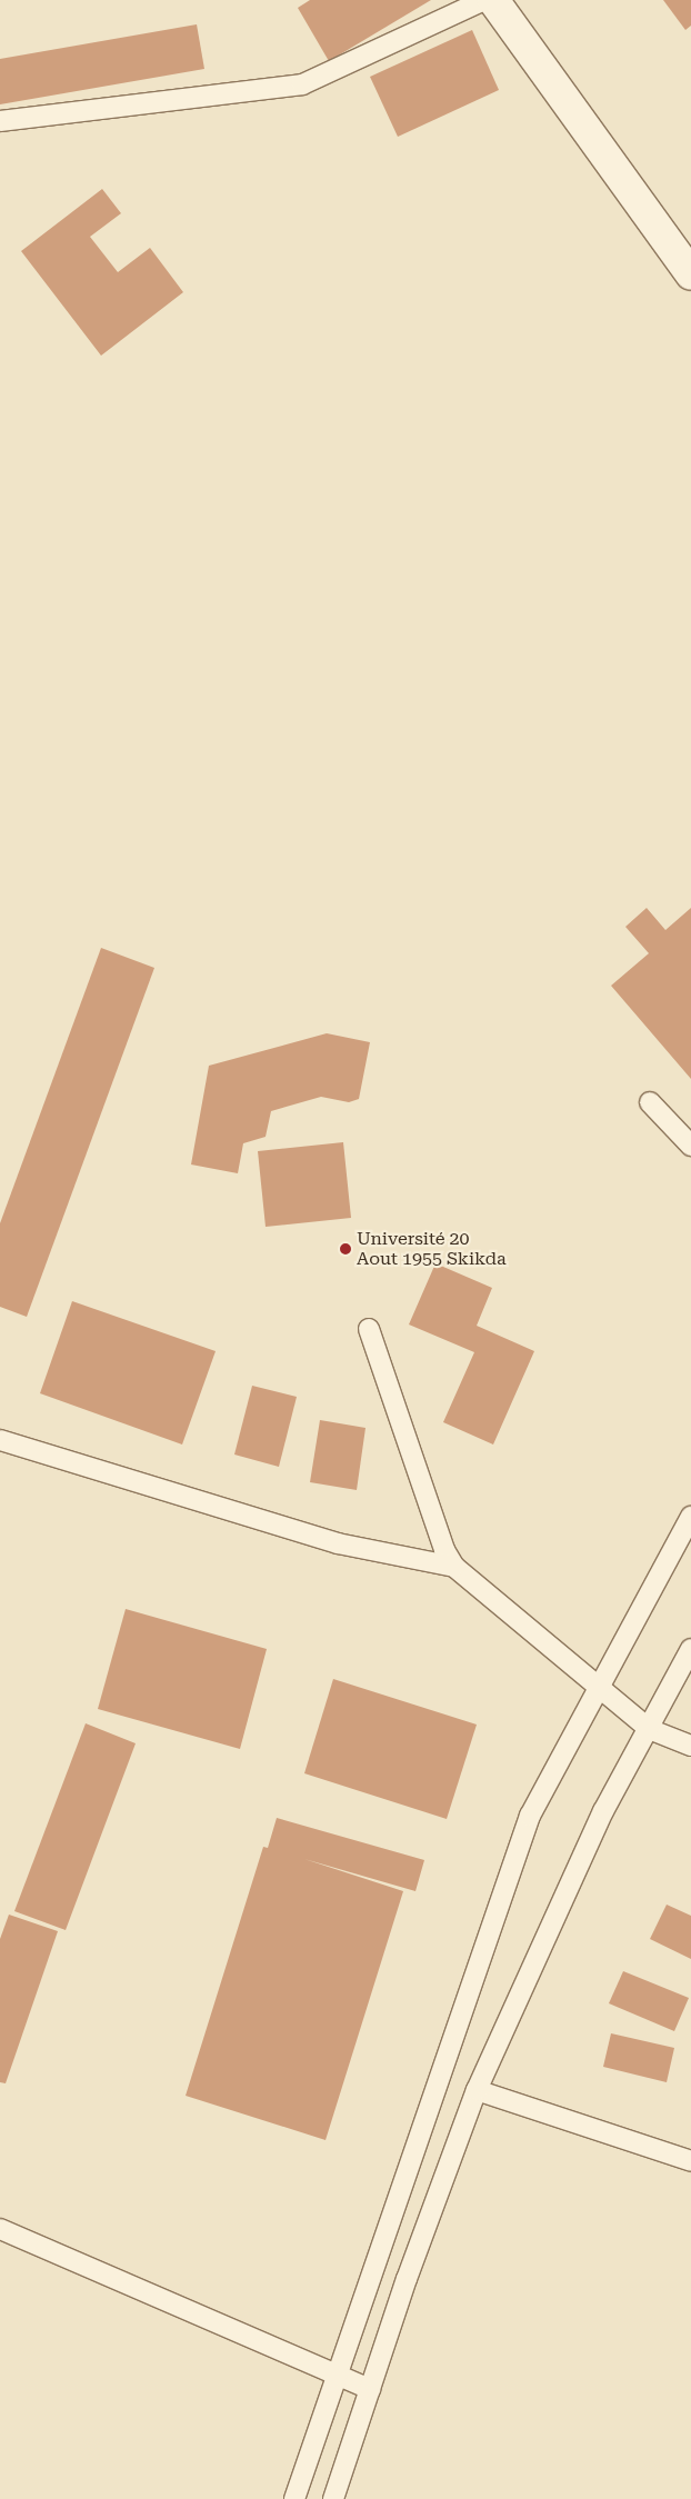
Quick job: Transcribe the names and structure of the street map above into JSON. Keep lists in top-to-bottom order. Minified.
{"places":["Université 20 Aout 1955 Skikda"]}
